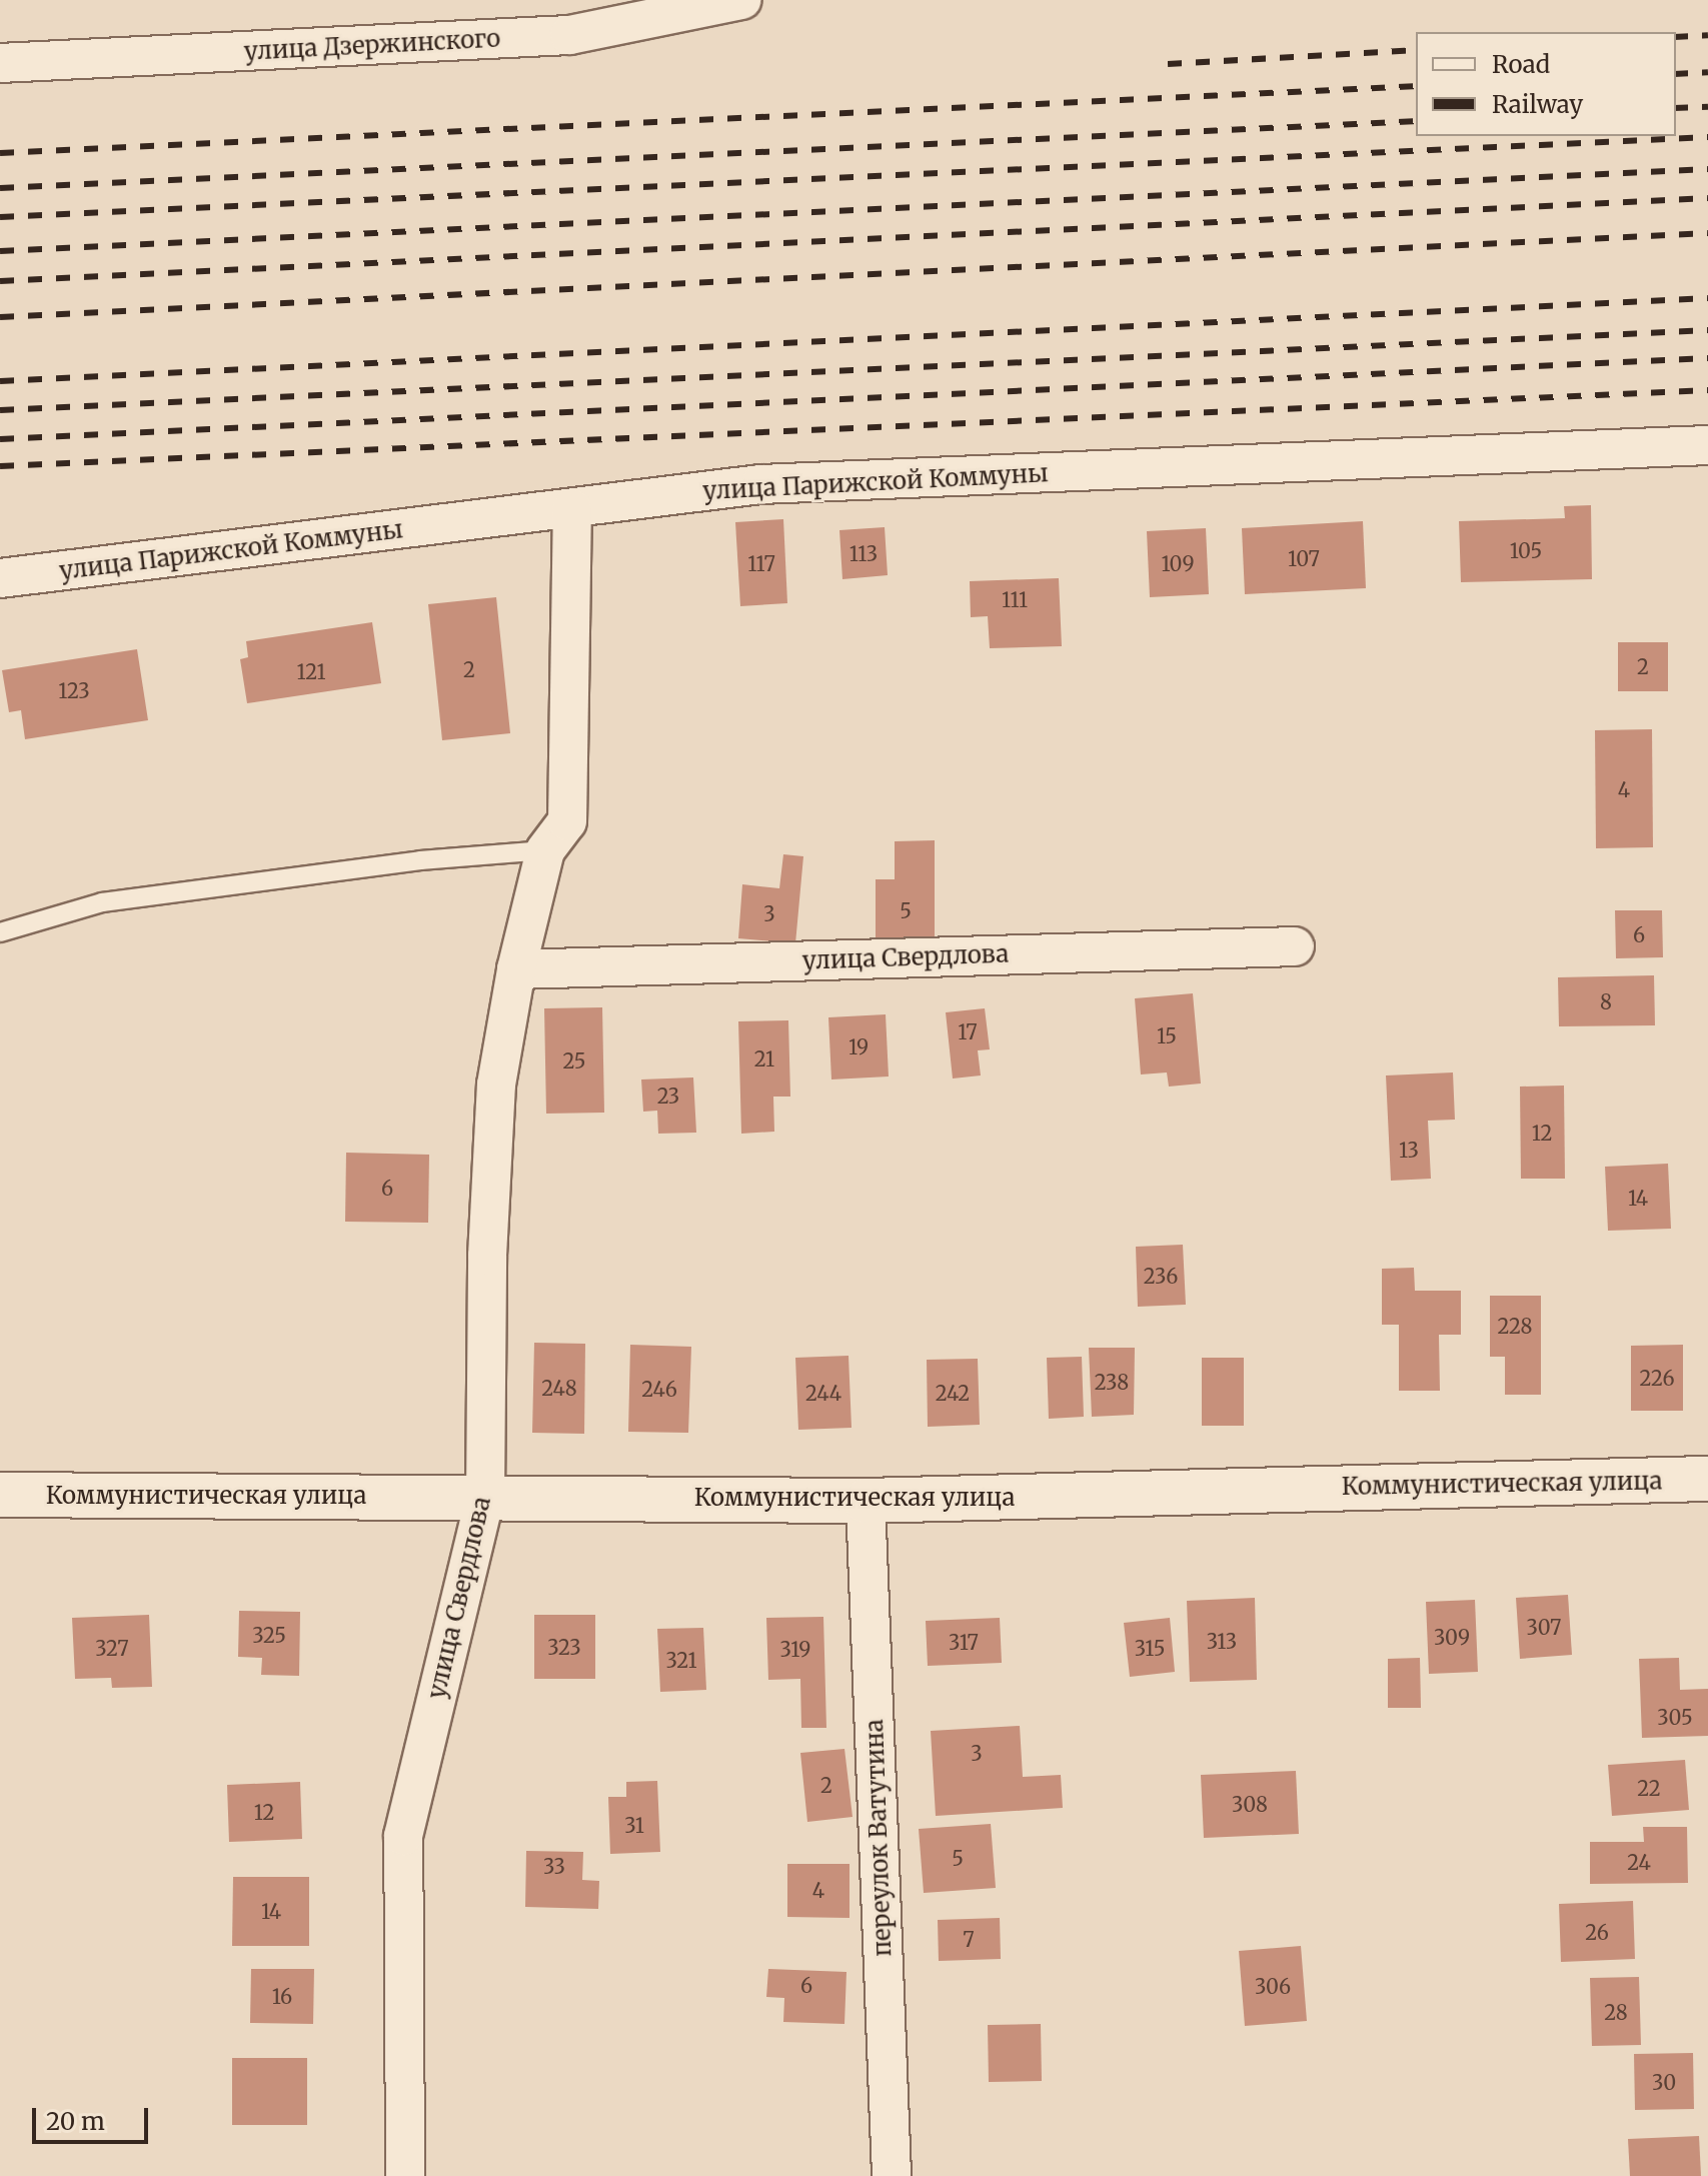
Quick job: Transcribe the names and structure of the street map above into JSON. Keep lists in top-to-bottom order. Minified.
{"streets":{"street":["улица Дзержинского","улица Парижской Коммуны","улица Свердлова","Коммунистическая улица","переулок Ватутина"]},"crossings":[["улица Парижской Коммуны","улица Свердлова"],["улица Свердлова","Коммунистическая улица"],["Коммунистическая улица","переулок Ватутина"]],"house_numbers":["105","113","107","117","109","111","2","2","121","123","4","5","3","6","8","17","15","19","21","25","23","12","13","6","14","236","228","226","238","248","246","244","242","307","325","309","313","317","323","327","315","319","321","305","3","2","22","308","12","31","5","24","33","4","14","26","7","6","306","16","28","30"],"legend":["Road","Railway"],"scale_bar":"20 m"}
